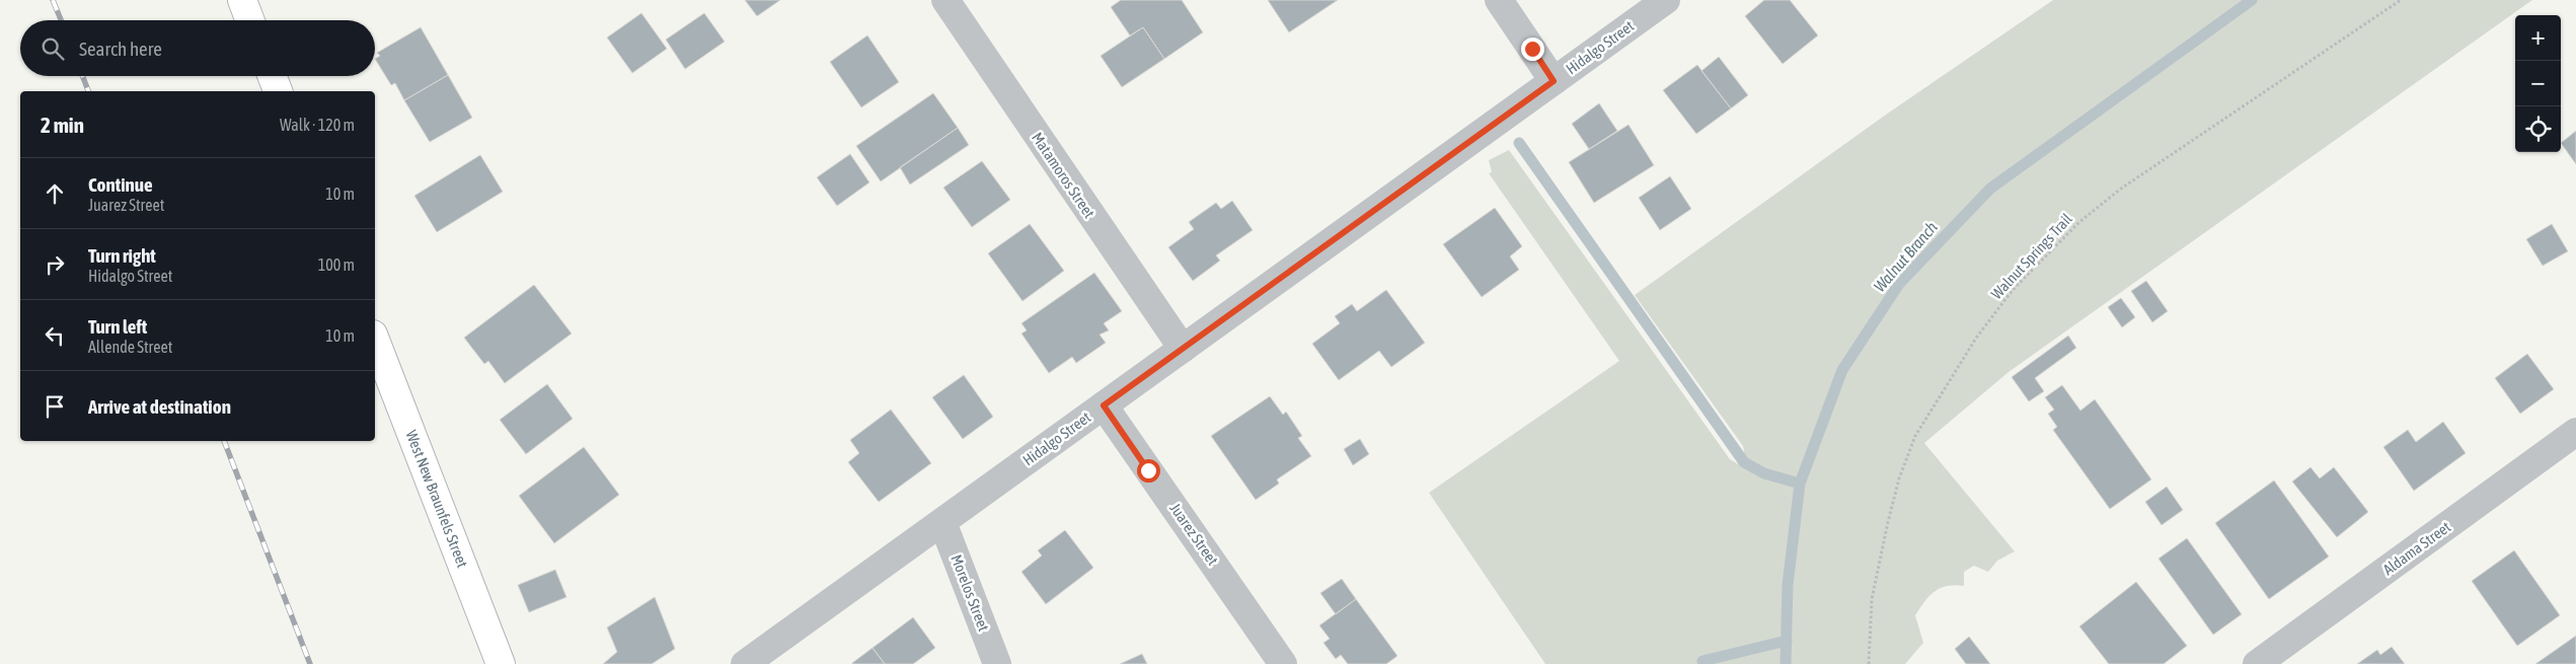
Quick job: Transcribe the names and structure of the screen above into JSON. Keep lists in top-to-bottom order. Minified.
{"streets":{"main road":["West New Braunfels Street"],"street":["Hidalgo Street","Matamoros Street","Juarez Street","Aldama Street","Morelos Street"],"path":["Walnut Springs Trail"]},"crossings":[["Hidalgo Street","Matamoros Street"],["Hidalgo Street","Juarez Street"],["Hidalgo Street","Morelos Street"]],"water":["Walnut Branch"],"page":{"map_buttons":["+","−"],"search":"Search here","heading":["2 min","Walk · 120 m"],"list":[["Continue","Juarez Street","10 m"],["Turn right","Hidalgo Street","100 m"],["Turn left","Allende Street","10 m"],"Arrive at destination"]}}
